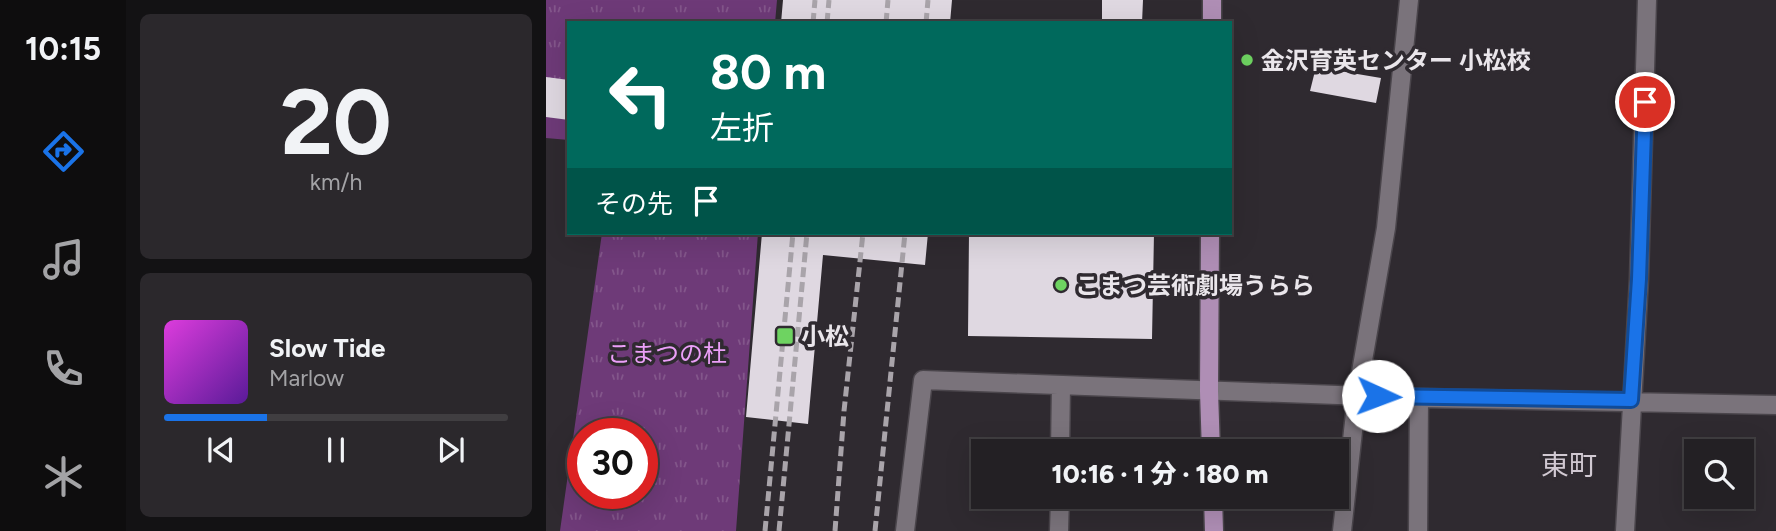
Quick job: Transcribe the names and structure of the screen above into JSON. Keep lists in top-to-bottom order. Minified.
{"districts":["東町"],"parks":["こまつの杜"],"places":{"other":["金沢育英センター 小松校","こまつ芸術劇場うらら"],"transit":["小松"]},"page":{"tabs":"10:15","tile":["20","km/h"],"turn":["80 m","左折"],"then":"その先","song":["Slow Tide","Marlow"],"limit":"30","trip":"10:16 · 1 分 · 180 m"}}
